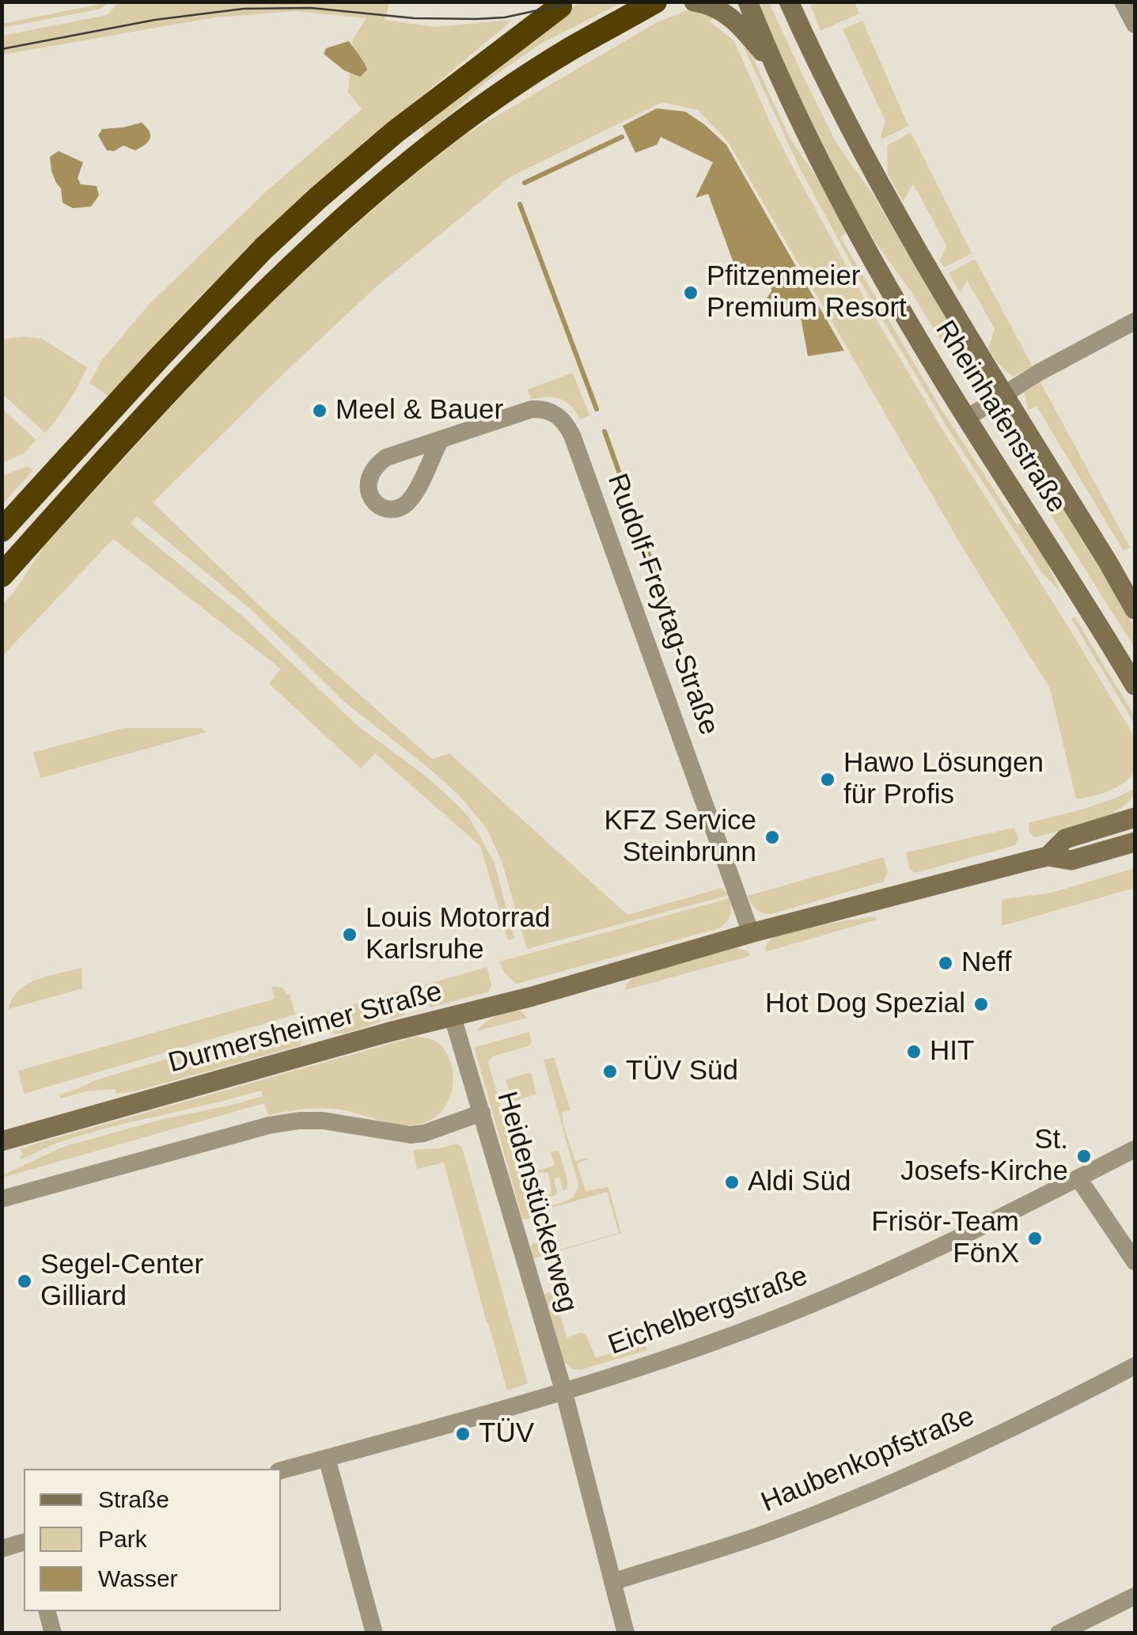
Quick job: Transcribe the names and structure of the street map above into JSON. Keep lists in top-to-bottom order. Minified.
{"streets":{"main road":["Rheinhafenstraße","Durmersheimer Straße"],"street":["Rudolf-Freytag-Straße","Heidenstückerweg","Eichelbergstraße","Haubenkopfstraße"]},"crossings":[["Rudolf-Freytag-Straße","Durmersheimer Straße"],["Durmersheimer Straße","Heidenstückerweg"],["Heidenstückerweg","Eichelbergstraße"],["Heidenstückerweg","Haubenkopfstraße"]],"places":["Pfitzenmeier Premium Resort","Meel & Bauer","Hawo Lösungen für Profis","KFZ Service Steinbrunn","Louis Motorrad Karlsruhe","Neff","Hot Dog Spezial","HIT","TÜV Süd","St. Josefs-Kirche","Aldi Süd","Frisör-Team FönX","Segel-Center Gilliard","TÜV"],"legend":["Straße","Park","Wasser"]}
